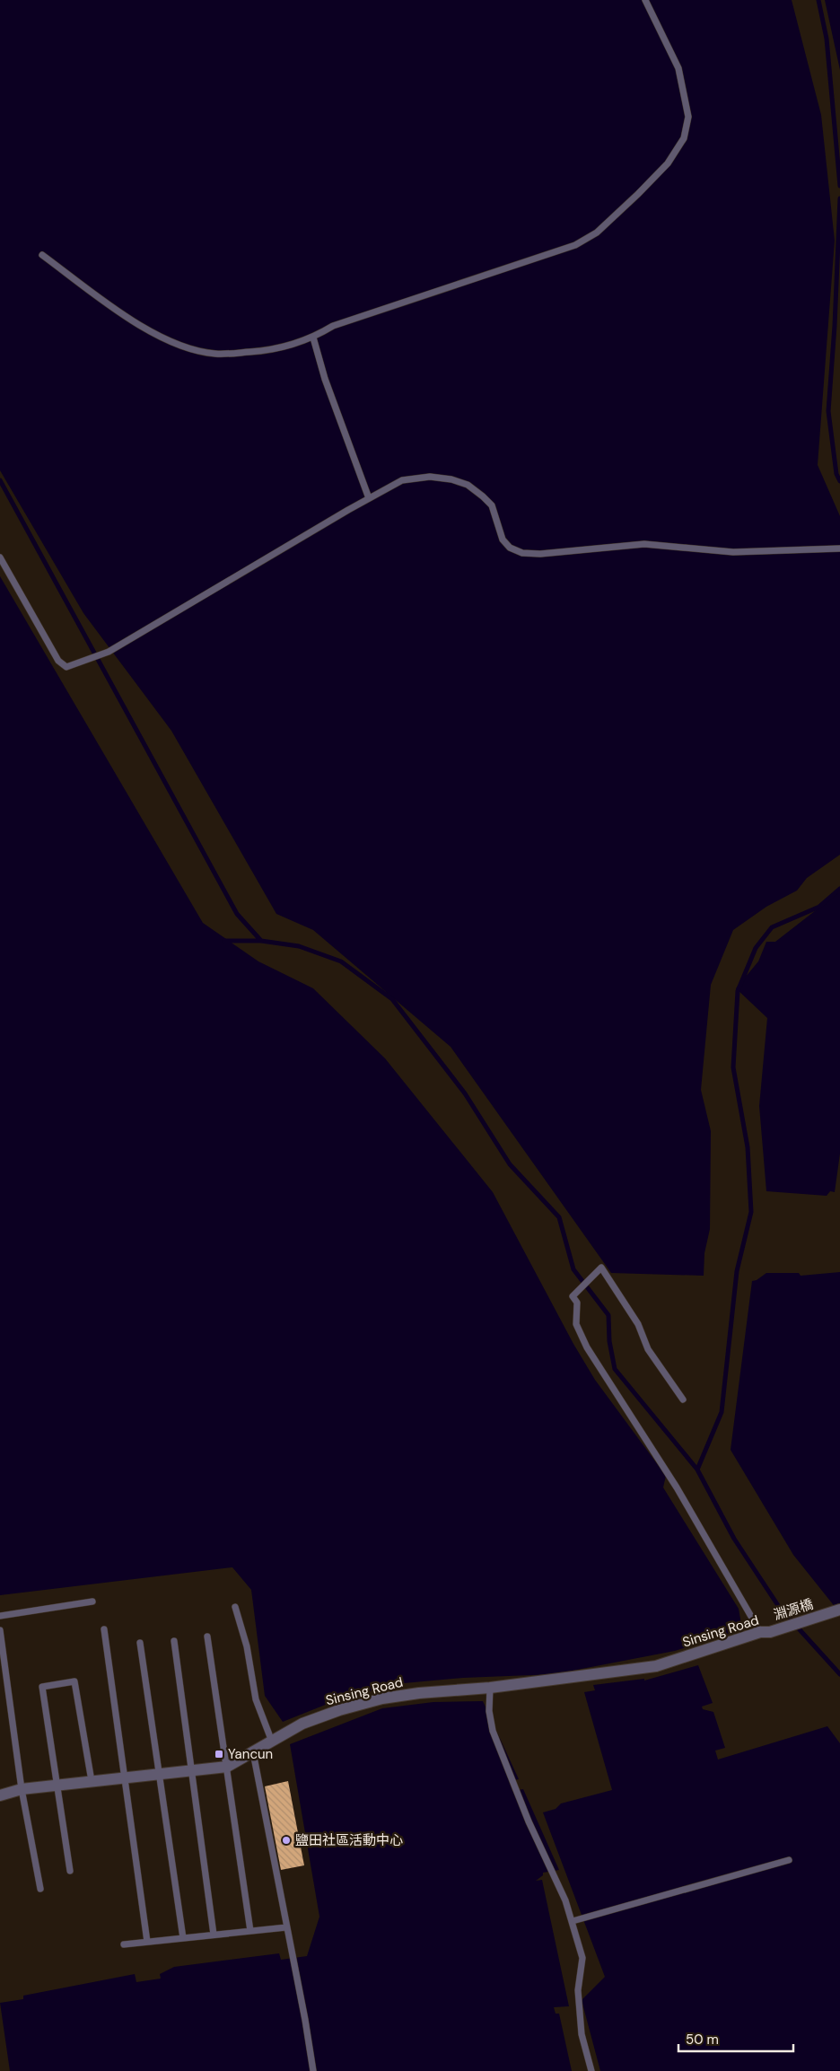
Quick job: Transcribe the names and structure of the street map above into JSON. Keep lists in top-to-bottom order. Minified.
{"streets":{"street":["淵源橋","Sinsing Road"]},"crossings":[["淵源橋","Sinsing Road"]],"places":{"transit":["Yancun"],"other":["鹽田社區活動中心"]},"scale_bar":"50 m"}
